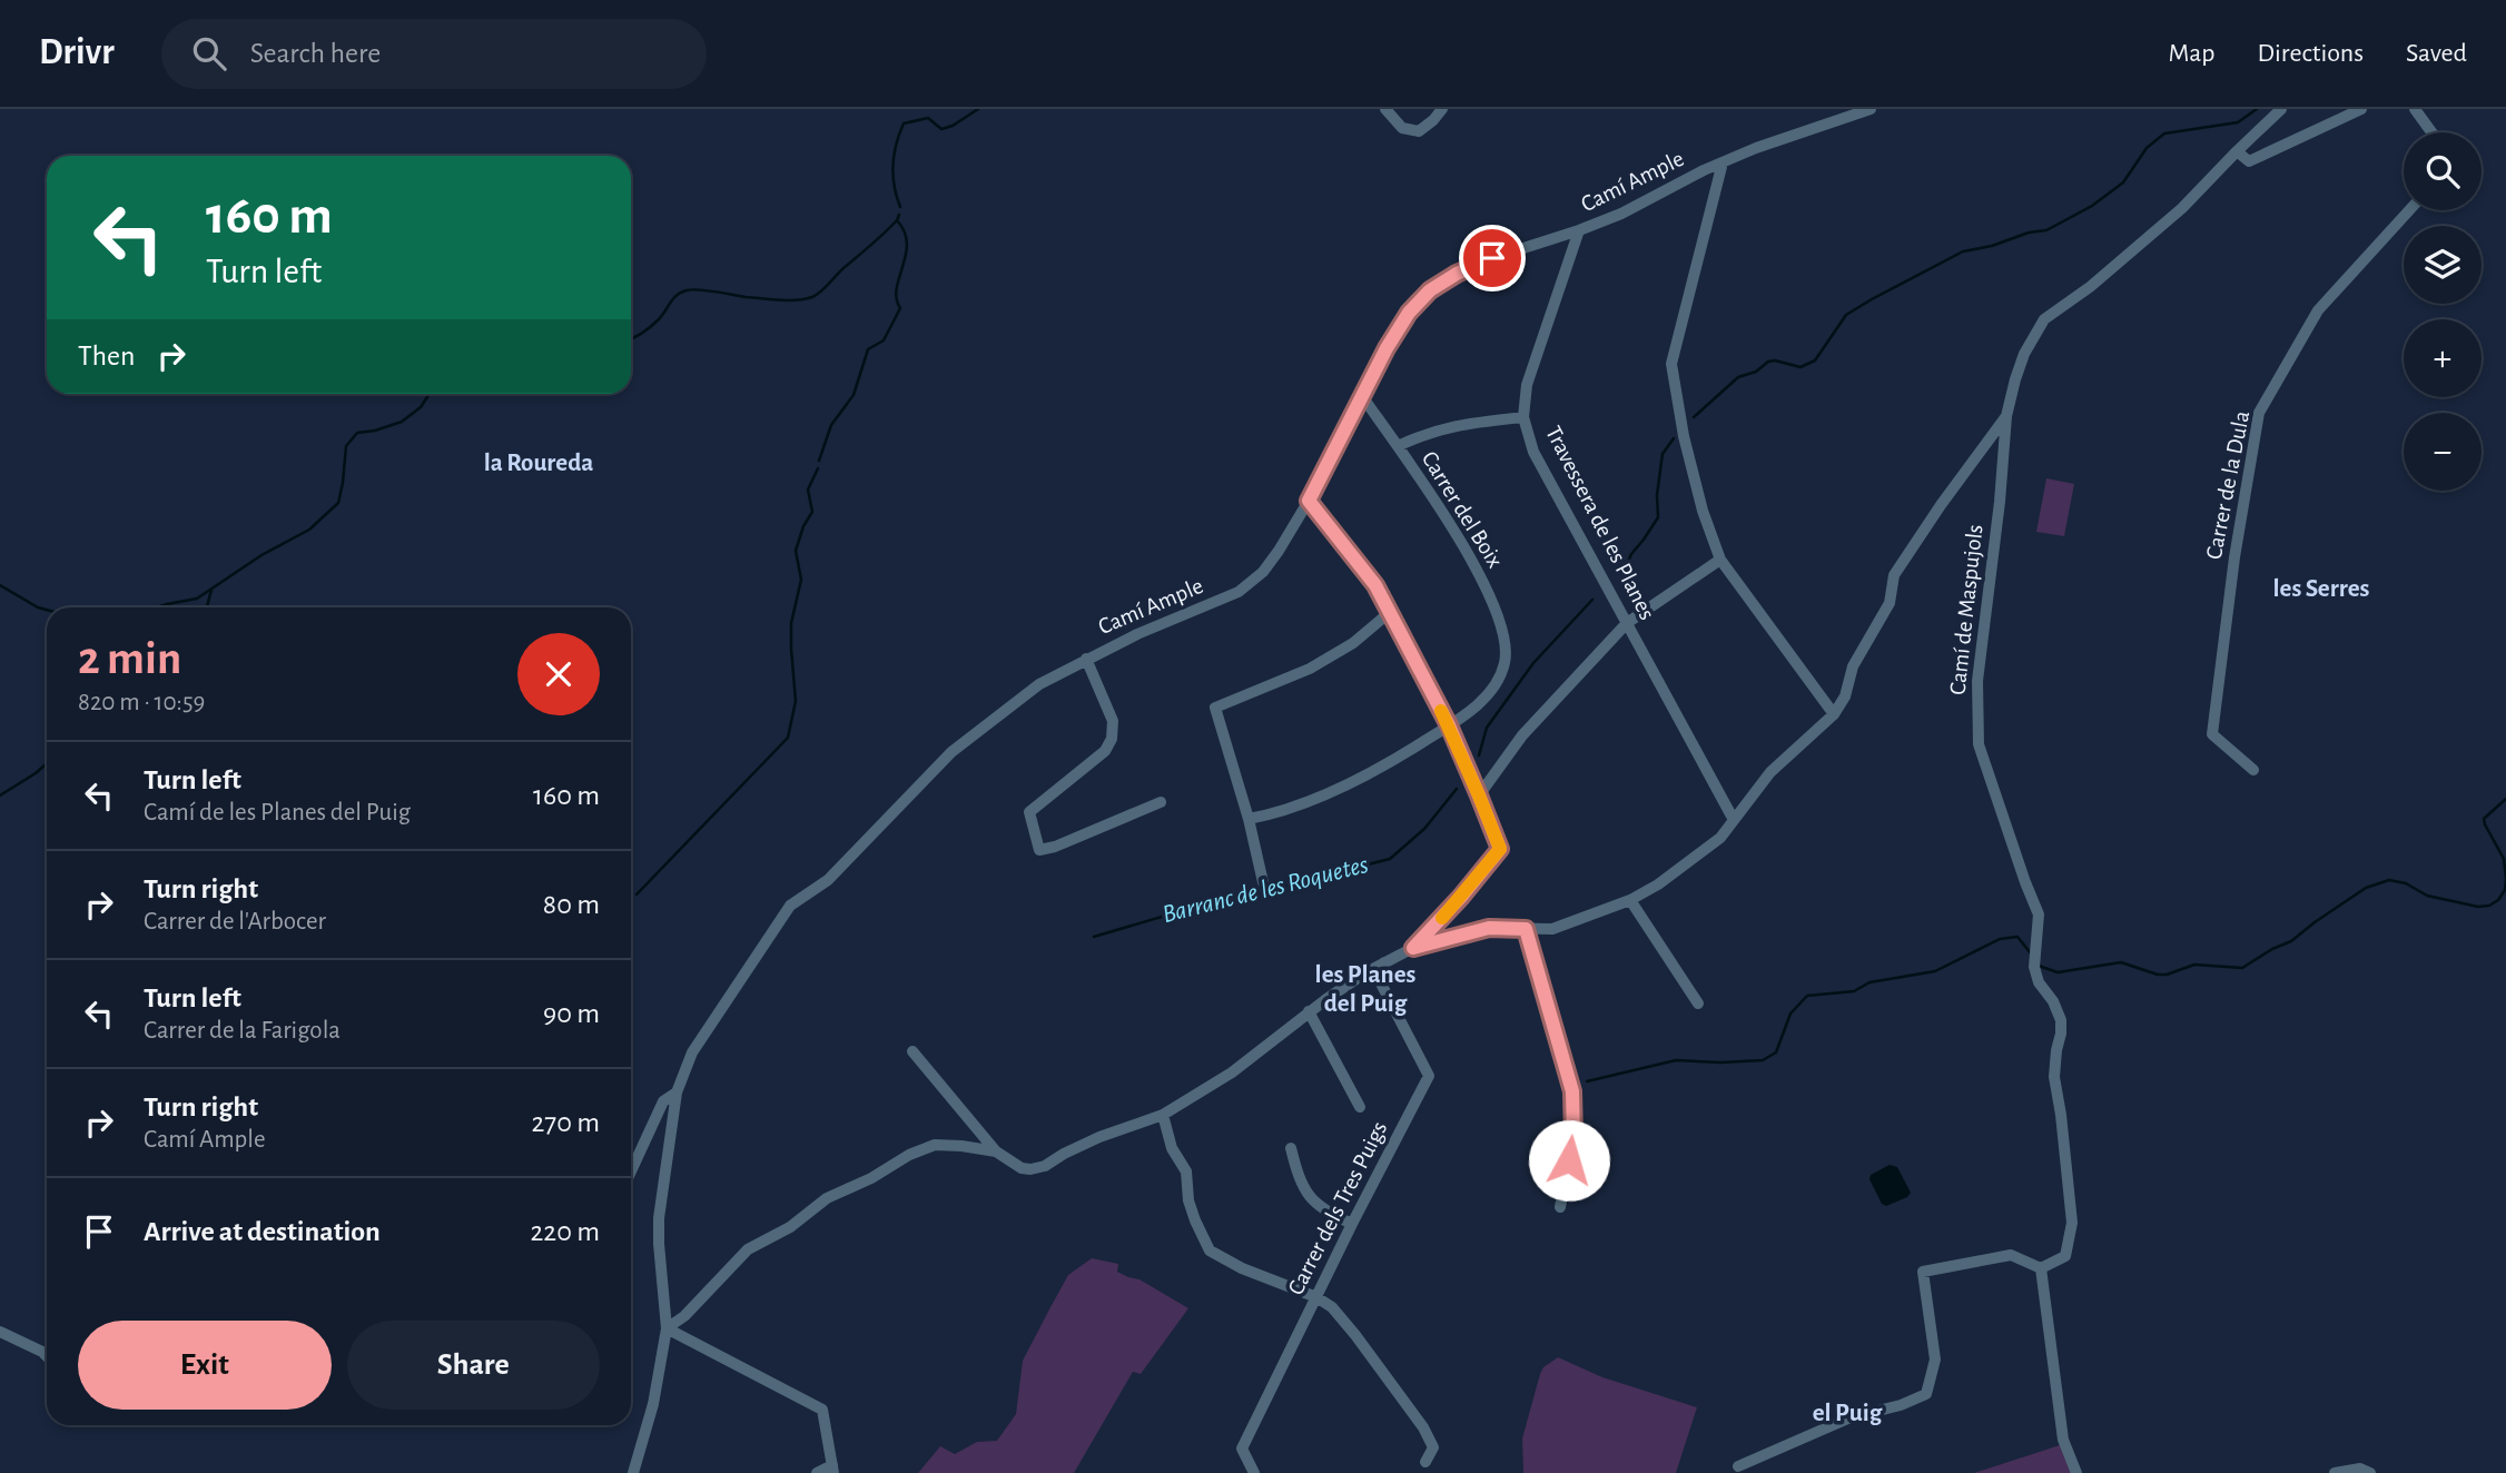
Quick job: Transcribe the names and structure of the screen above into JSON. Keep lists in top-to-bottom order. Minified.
{"streets":{"street":["Camí Ample","Carrer de la Dula","Carrer del Boix","Travessera de les Planes","Camí de Maspujols","Carrer dels Tres Puigs"]},"crossings":[["Camí Ample","Carrer del Boix"],["Camí Ample","Travessera de les Planes"]],"districts":["la Roureda","les Serres","les Planes del Puig","el Puig"],"water":["Barranc de les Roquetes"],"page":{"header":"Drivr","search":"Search here","nav":["Map","Directions","Saved"],"map_buttons":["+","−"],"turn":["160 m","Turn left"],"then":"Then","heading":["2 min","820 m · 10:59"],"list":[{"name":"Turn left","note":"Camí de les Planes del Puig","value":"160 m"},{"name":"Turn right","note":"Carrer de l'Arbocer","value":"80 m"},{"name":"Turn left","note":"Carrer de la Farigola","value":"90 m"},{"name":"Turn right","note":"Camí Ample","value":"270 m"},{"name":"Arrive at destination","value":"220 m"}],"buttons":["Exit","Share"]}}
